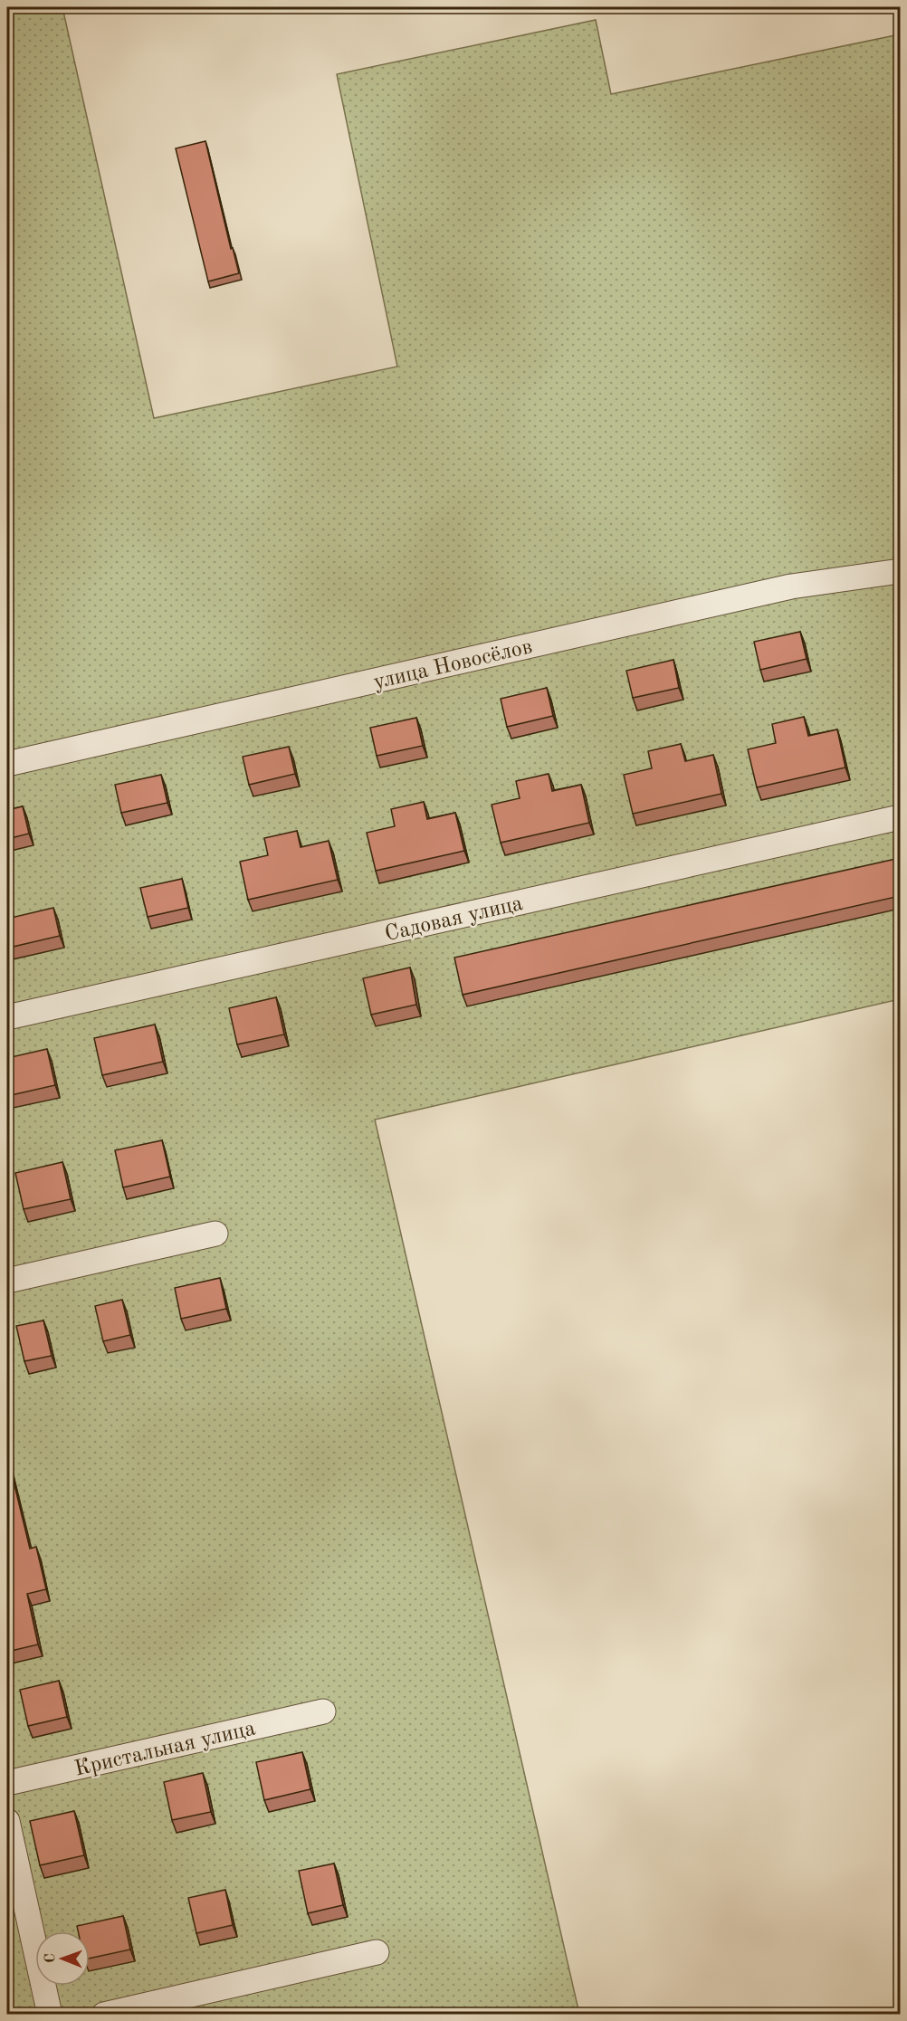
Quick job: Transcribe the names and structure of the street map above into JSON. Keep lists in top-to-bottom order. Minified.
{"streets":{"street":["улица Новосёлов","Садовая улица","Кристальная улица"]},"north":"left"}
